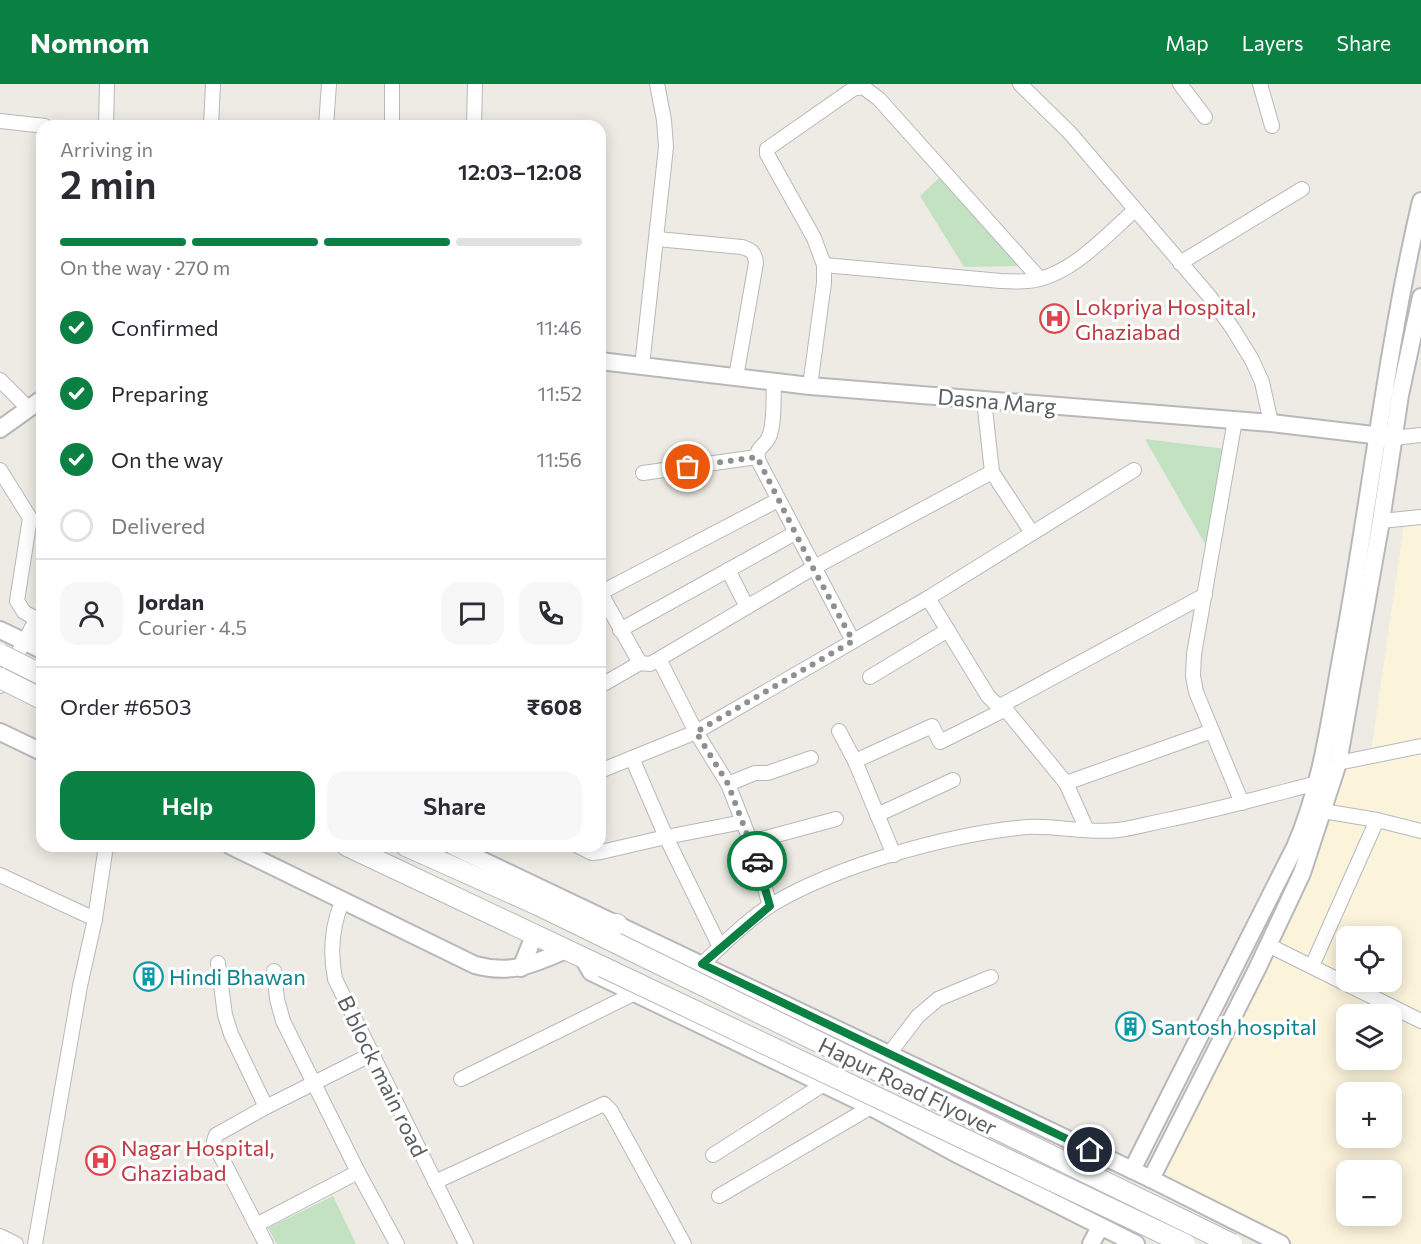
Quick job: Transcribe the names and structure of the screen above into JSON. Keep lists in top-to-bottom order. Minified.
{"streets":{"main road":["Hapur Road Flyover"],"street":["Dasna Marg","B block main road"]},"places":{"hospital":["Lokpriya Hospital, Ghaziabad","Nagar Hospital, Ghaziabad"],"building":["Hindi Bhawan","Santosh hospital"]},"page":{"header":"Nomnom","nav":["Map","Layers","Share"],"heading":["2 min","Arriving in","12:03–12:08"],"panel":["Jordan","Courier · 4.5","Order #6503","₹608"],"bar":"On the way · 270 m","list":[["Confirmed","11:46"],["Preparing","11:52"],["On the way","11:56"],"Delivered"],"buttons":["Help","Share"],"map_buttons":["+","−"]}}
